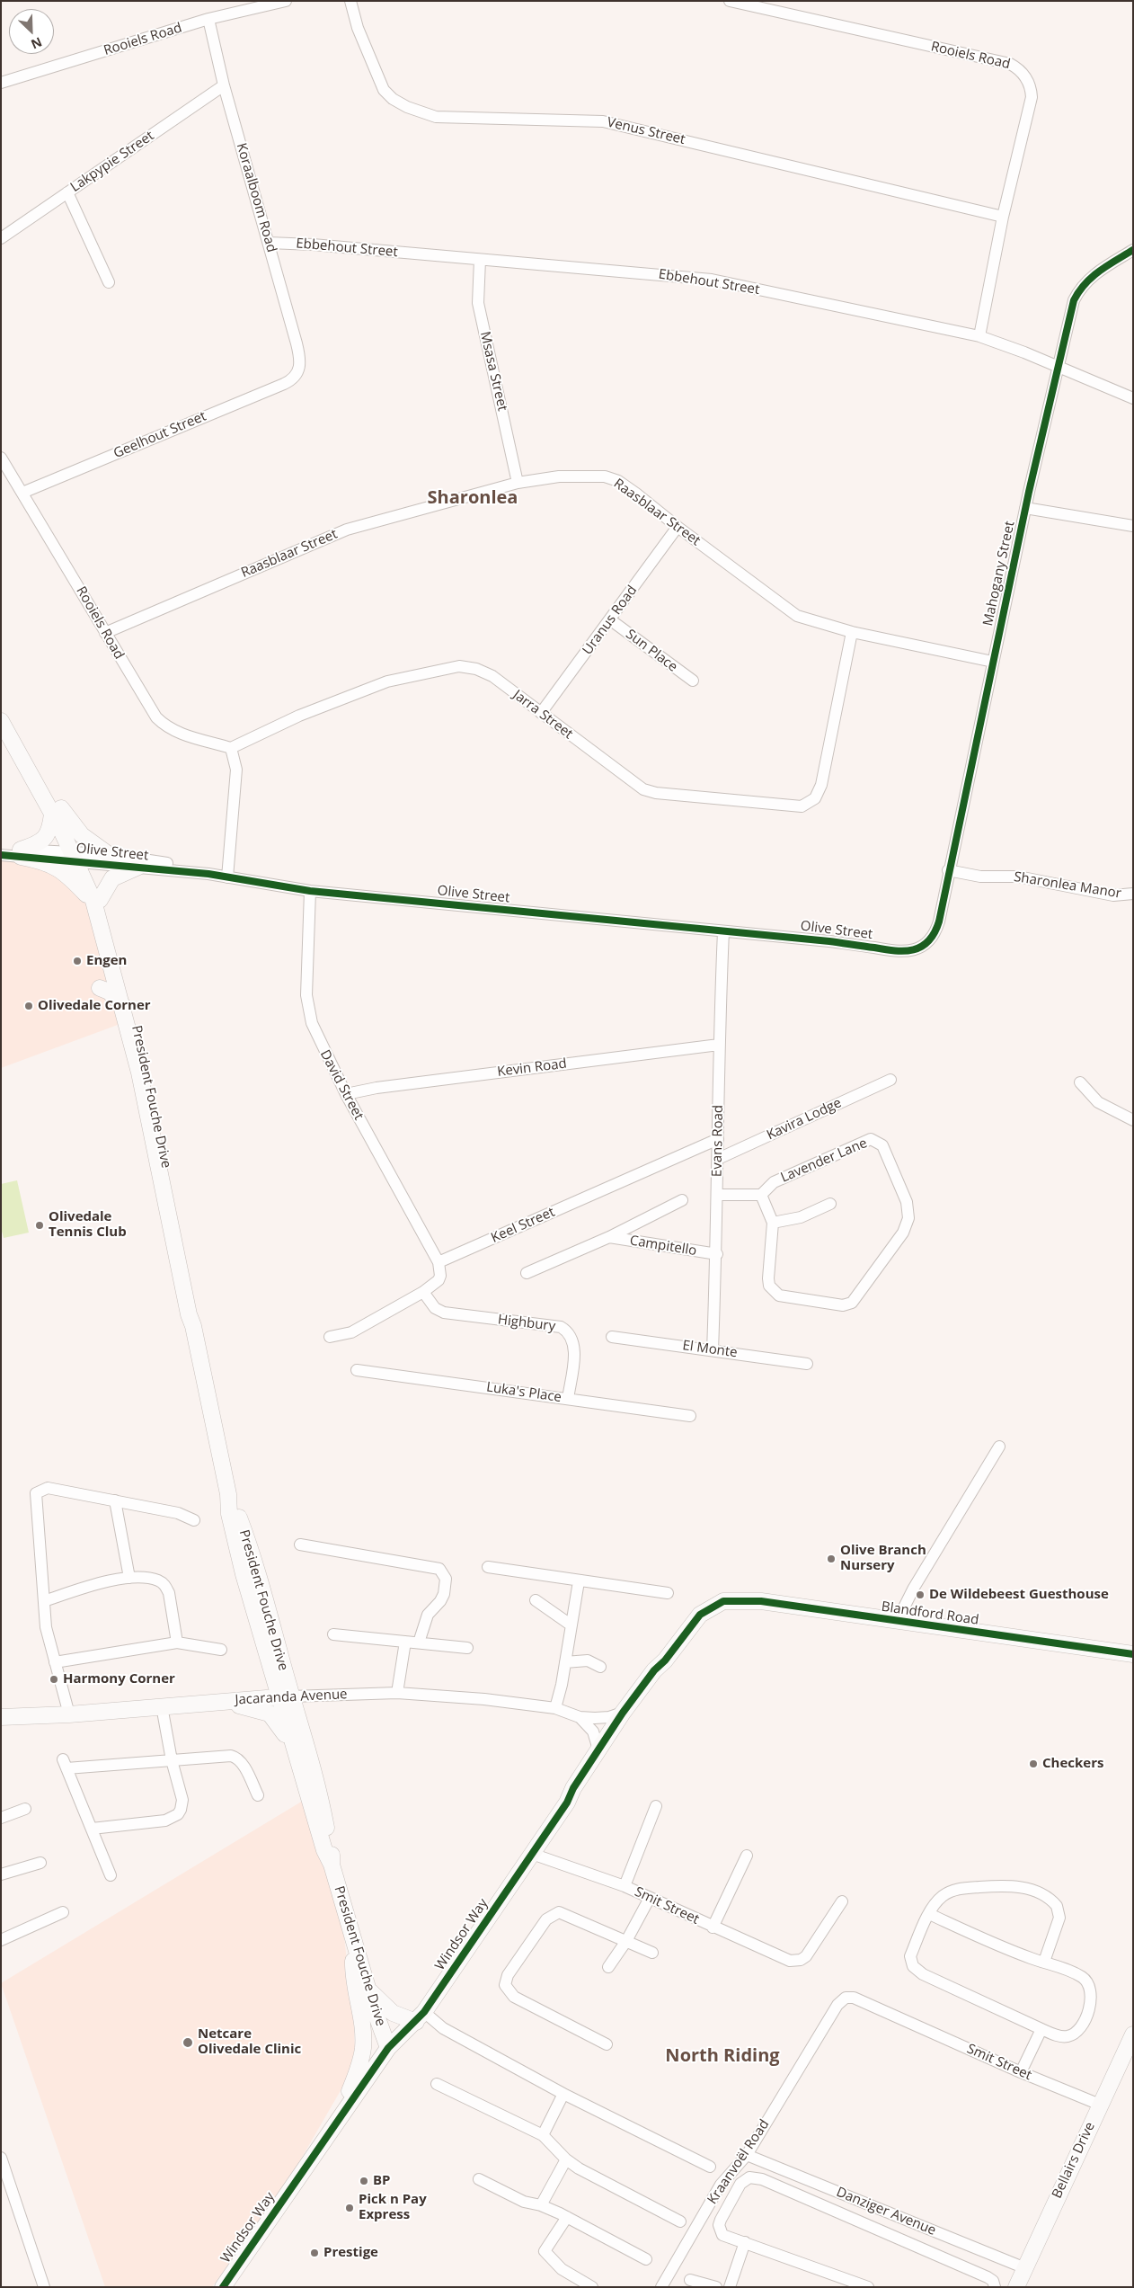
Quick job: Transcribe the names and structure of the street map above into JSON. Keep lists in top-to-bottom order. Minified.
{"streets":{"street":["Rooiels Road","Venus Street","Lakpypie Street","Koraalboom Road","Ebbehout Street","Msasa Street","Geelhout Street","Raasblaar Street","Mahogany Street","Uranus Road","Sun Place","Jarra Street","Olive Street","Sharonlea Manor","Kevin Road","David Street","President Fouche Drive","Kavira Lodge","Evans Road","Lavender Lane","Keel Street","Campitello","Highbury","El Monte","Luka's Place","Blandford Road","Jacaranda Avenue","Smit Street","Windsor Way","Bellairs Drive","Kraanvoël Road","Danziger Avenue"]},"crossings":[["Rooiels Road","Venus Street"],["Rooiels Road","Koraalboom Road"],["Rooiels Road","Ebbehout Street"],["Rooiels Road","Geelhout Street"],["Rooiels Road","Raasblaar Street"],["Rooiels Road","Jarra Street"],["Lakpypie Street","Koraalboom Road"],["Koraalboom Road","Ebbehout Street"],["Koraalboom Road","Geelhout Street"],["Ebbehout Street","Msasa Street"],["Ebbehout Street","Mahogany Street"],["Msasa Street","Raasblaar Street"],["Raasblaar Street","Mahogany Street"],["Raasblaar Street","Uranus Road"],["Raasblaar Street","Jarra Street"],["Mahogany Street","Olive Street"],["Mahogany Street","Sharonlea Manor"],["Uranus Road","Sun Place"],["Uranus Road","Jarra Street"],["Olive Street","David Street"],["Olive Street","President Fouche Drive"],["Olive Street","Evans Road"],["Kevin Road","David Street"],["Kevin Road","Evans Road"],["David Street","Keel Street"],["President Fouche Drive","Jacaranda Avenue"],["President Fouche Drive","Windsor Way"],["Kavira Lodge","Evans Road"],["Evans Road","Keel Street"],["Evans Road","Campitello"],["Evans Road","El Monte"],["Highbury","Luka's Place"],["Blandford Road","Windsor Way"],["Jacaranda Avenue","Windsor Way"],["Smit Street","Windsor Way"],["Smit Street","Bellairs Drive"],["Smit Street","Kraanvoël Road"],["Bellairs Drive","Danziger Avenue"],["Kraanvoël Road","Danziger Avenue"]],"districts":["Sharonlea","North Riding"],"places":["Engen","Olivedale Corner","Olivedale Tennis Club","Olive Branch Nursery","De Wildebeest Guesthouse","Harmony Corner","Checkers","Netcare Olivedale Clinic","BP","Pick n Pay Express","Prestige"],"north":"bottom right"}
